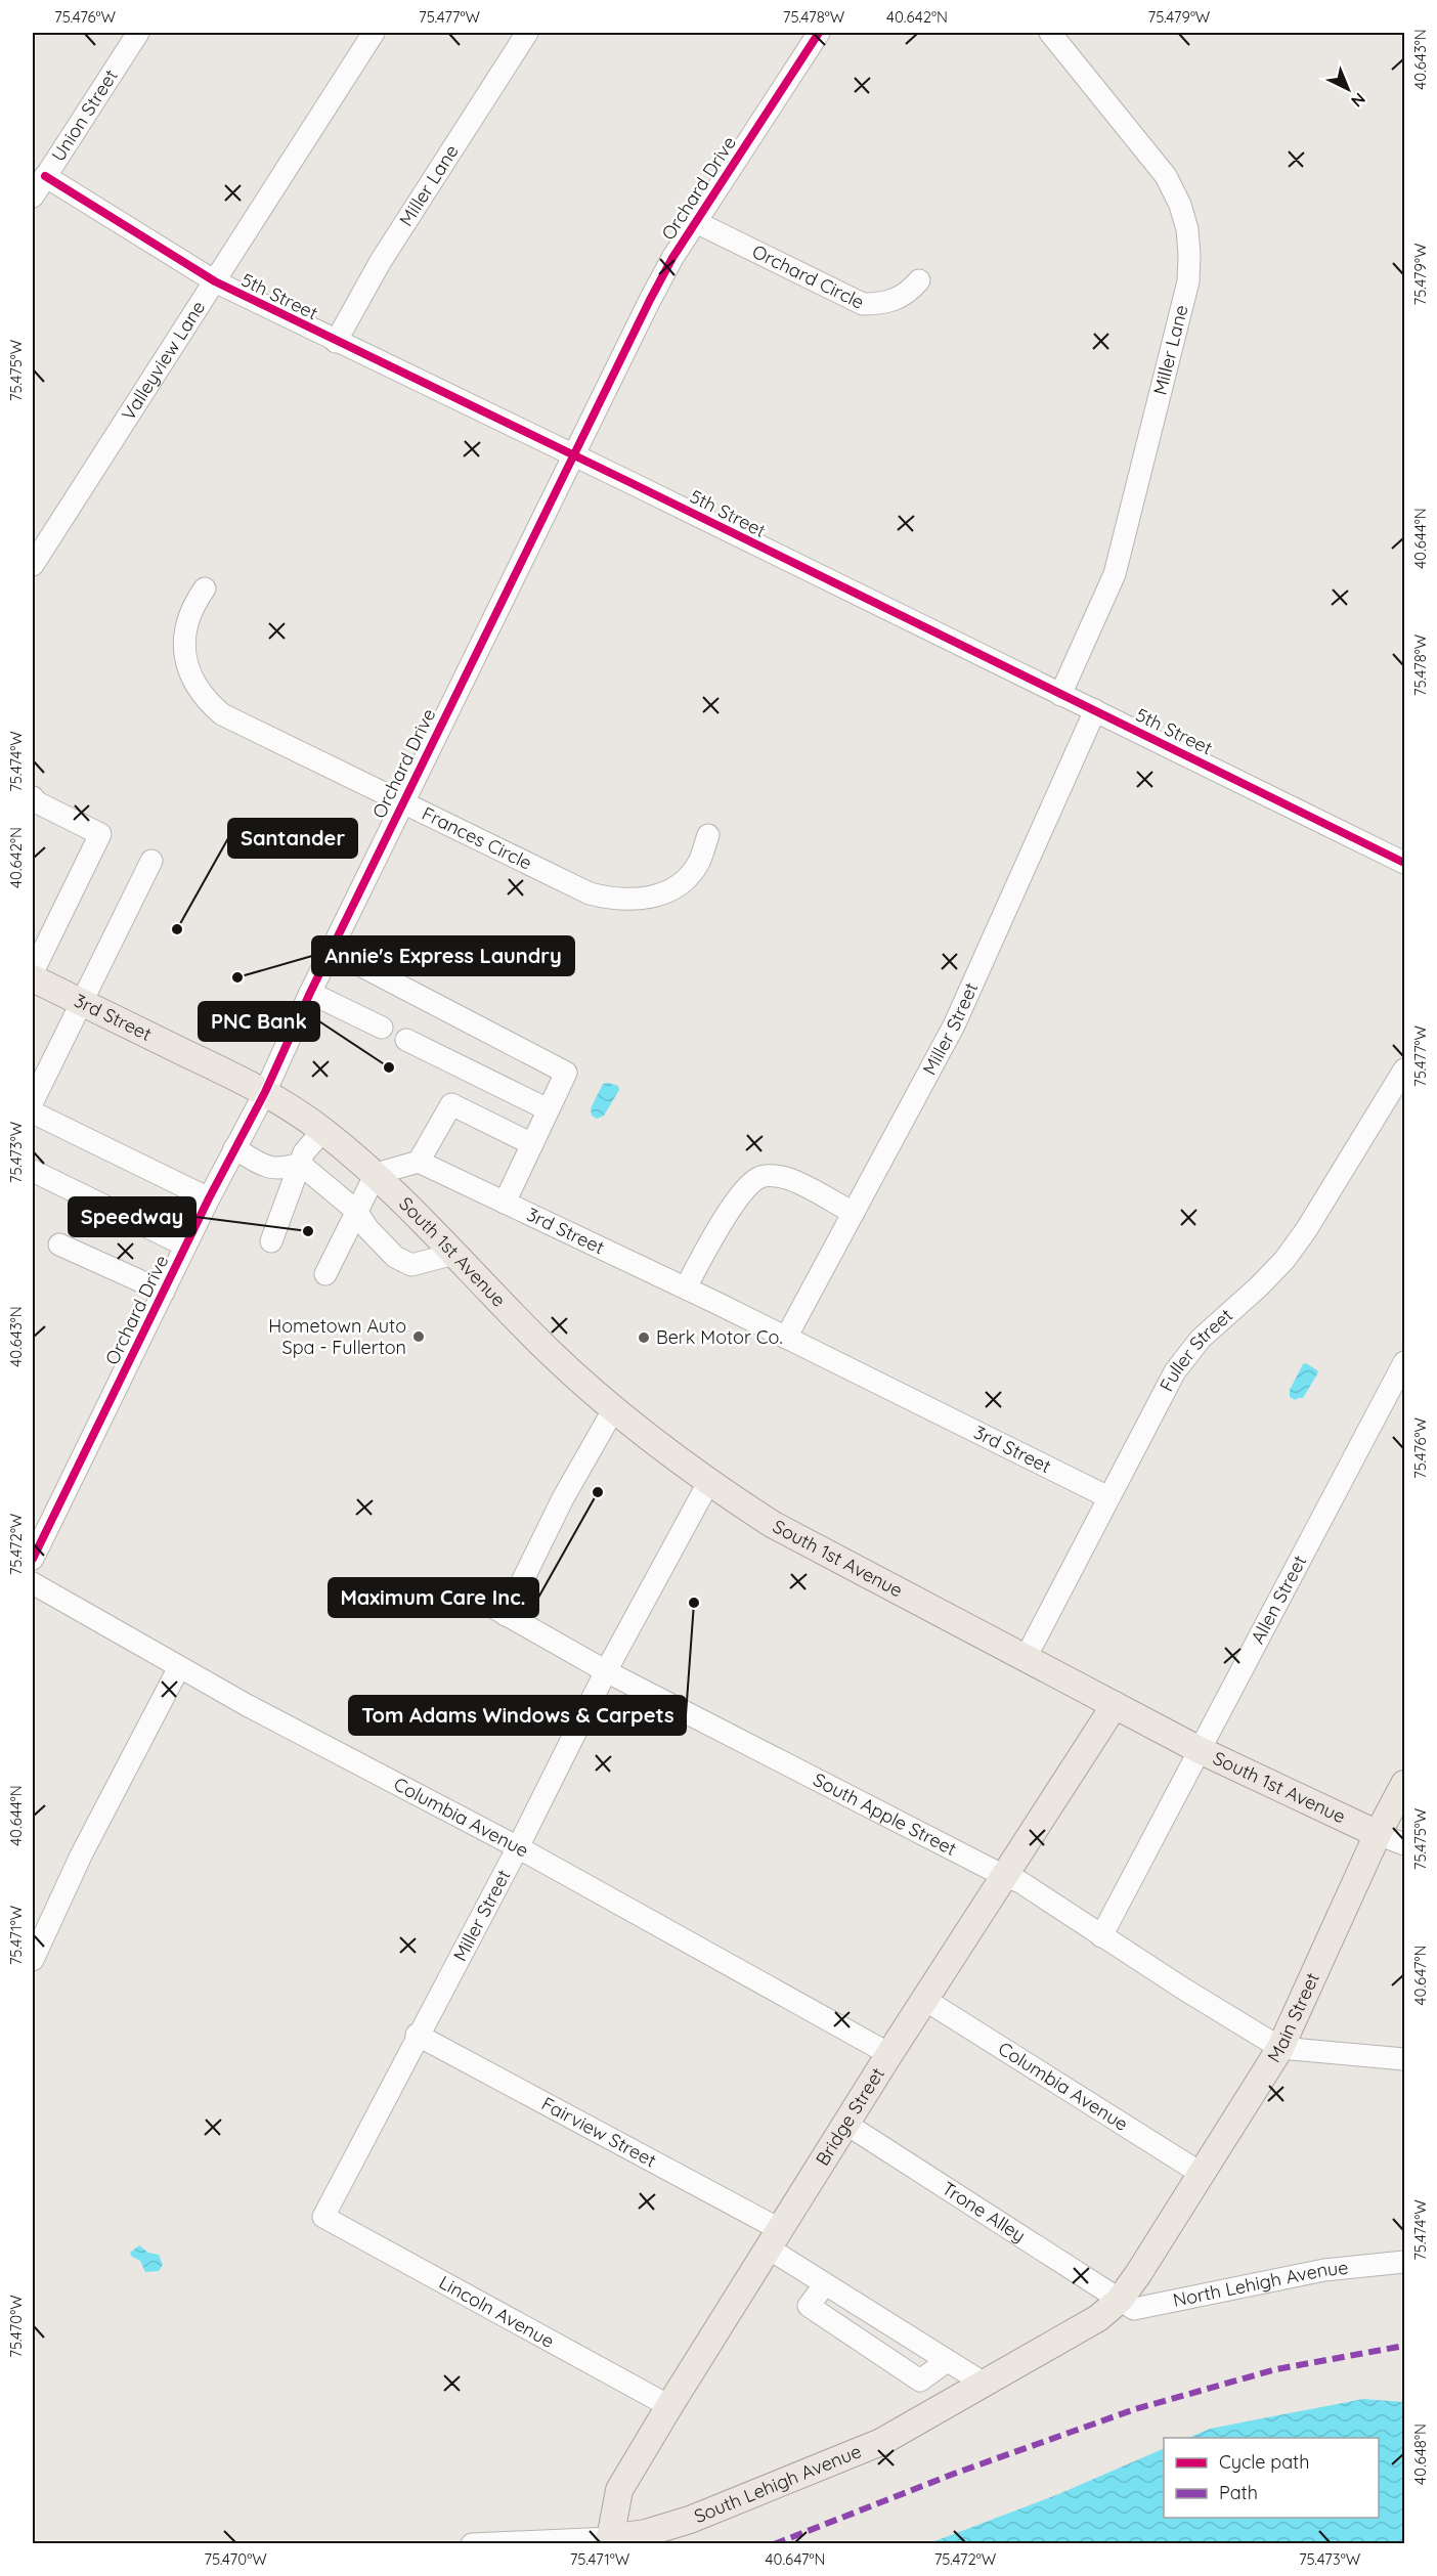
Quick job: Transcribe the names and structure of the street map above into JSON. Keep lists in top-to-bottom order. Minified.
{"streets":{"main road":["3rd Street","South 1st Avenue","Main Street","Bridge Street","South Lehigh Avenue"],"street":["Union Street","Miller Lane","Orchard Drive","Orchard Circle","5th Street","Valleyview Lane","Frances Circle","Miller Street","Fuller Street","Allen Street","South Apple Street","Columbia Avenue","Fairview Street","Trone Alley","North Lehigh Avenue","Lincoln Avenue"]},"crossings":[["Union Street","5th Street"],["Miller Lane","5th Street"],["Orchard Drive","Orchard Circle"],["Orchard Drive","5th Street"],["Orchard Drive","Frances Circle"],["Orchard Drive","3rd Street"],["5th Street","Valleyview Lane"],["5th Street","Miller Street"],["3rd Street","Miller Street"],["3rd Street","South 1st Avenue"],["3rd Street","Fuller Street"],["Miller Street","South 1st Avenue"],["Miller Street","South Apple Street"],["Miller Street","Columbia Avenue"],["Miller Street","Fairview Street"],["Miller Street","Lincoln Avenue"],["South 1st Avenue","Fuller Street"],["South 1st Avenue","Allen Street"],["South 1st Avenue","Main Street"],["South 1st Avenue","Bridge Street"],["Allen Street","South Apple Street"],["South Apple Street","Main Street"],["South Apple Street","Bridge Street"],["Columbia Avenue","Main Street"],["Columbia Avenue","Bridge Street"],["Main Street","Trone Alley"],["Main Street","North Lehigh Avenue"],["Main Street","South Lehigh Avenue"],["Bridge Street","Fairview Street"],["Bridge Street","Trone Alley"],["Bridge Street","Lincoln Avenue"],["Bridge Street","South Lehigh Avenue"],["Fairview Street","South Lehigh Avenue"],["Trone Alley","North Lehigh Avenue"],["Trone Alley","South Lehigh Avenue"],["North Lehigh Avenue","South Lehigh Avenue"]],"places":["Santander","Annie's Express Laundry","PNC Bank","Speedway","Hometown Auto Spa - Fullerton","Berk Motor Co.","Maximum Care Inc.","Tom Adams Windows & Carpets"],"legend":["Cycle path","Path"],"north":"bottom right","coordinates":["75.476°W","75.477°W","75.478°W","40.642°N","75.479°W","40.643°N","75.475°W","40.644°N","75.474°W","75.473°W","75.472°W","75.471°W","40.647°N","75.470°W","40.648°N"]}
